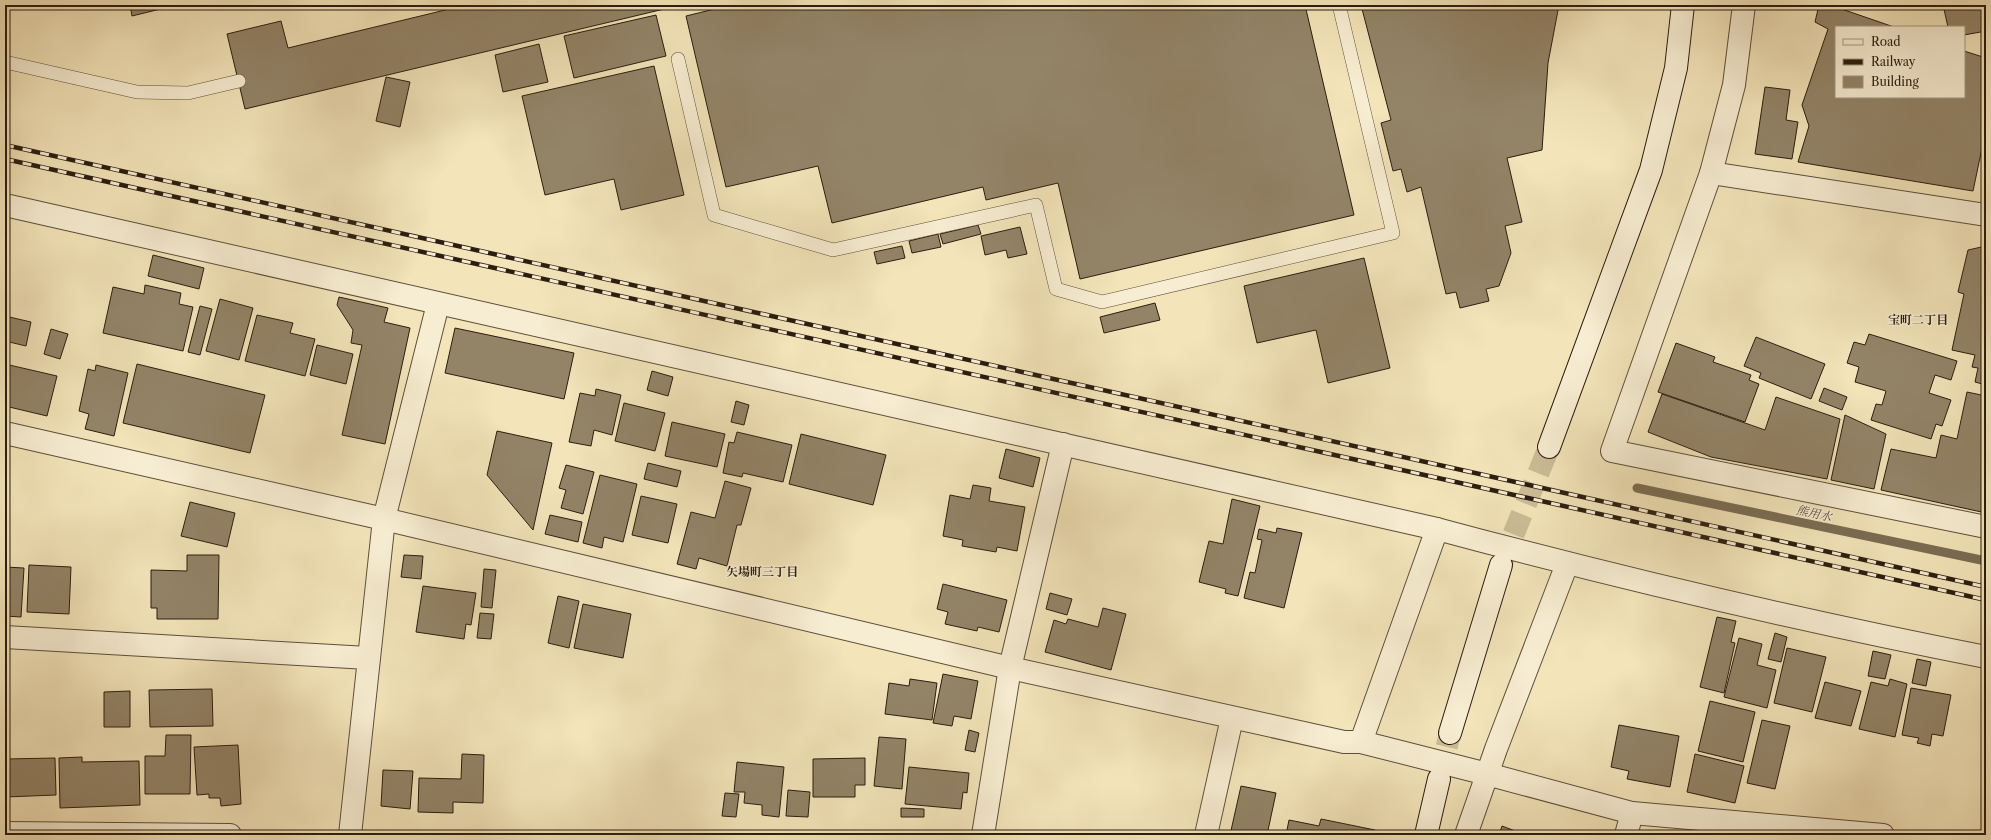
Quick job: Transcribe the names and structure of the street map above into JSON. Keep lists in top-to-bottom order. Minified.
{"districts":["宝町二丁目","矢場町三丁目"],"water":["熊用水"],"legend":["Road","Railway","Building"]}
